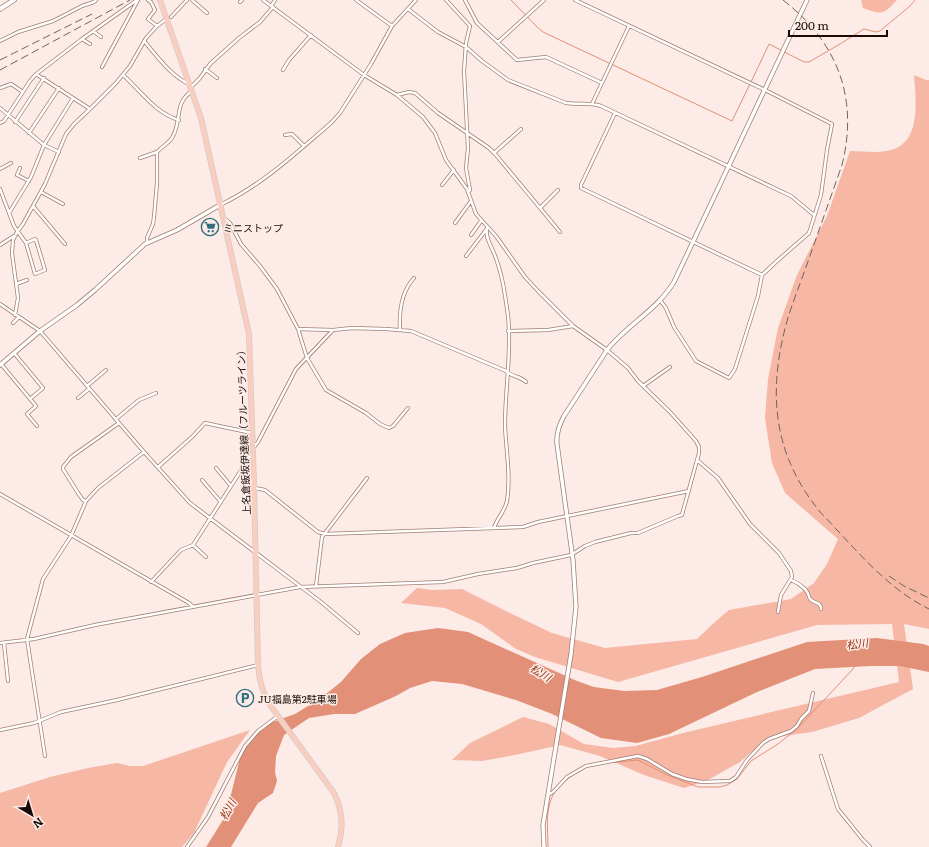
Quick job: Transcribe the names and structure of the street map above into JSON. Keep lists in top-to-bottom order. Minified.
{"streets":{"main road":["上名倉飯坂伊達線（フルーツライン）"]},"water":["松川"],"places":{"supermarket":["ミニストップ"],"parking":["JU福島第2駐車場"]},"scale_bar":"200 m","north":"bottom right"}
